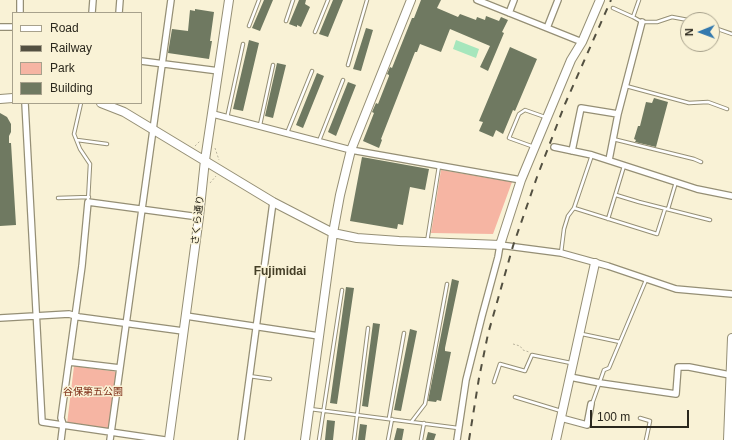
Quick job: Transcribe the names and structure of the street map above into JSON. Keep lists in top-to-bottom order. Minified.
{"streets":{"street":["さくら通り"]},"districts":["Fujimidai"],"parks":["谷保第五公園"],"legend":["Road","Railway","Park","Building"],"scale_bar":"100 m","north":"left"}
